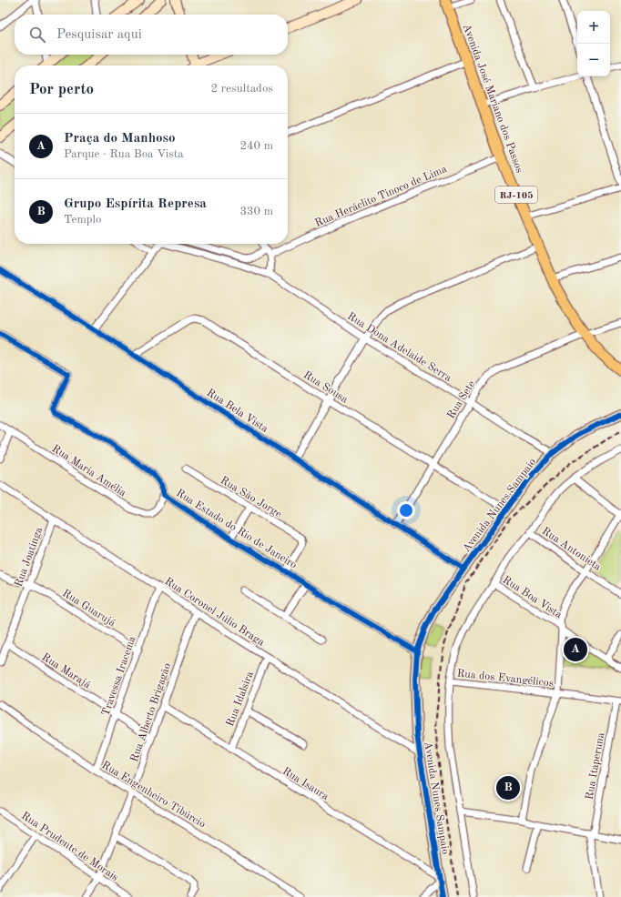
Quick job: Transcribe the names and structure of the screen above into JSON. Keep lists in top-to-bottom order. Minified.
{"streets":{"main road":["Avenida José Mariano dos Passos","RJ-105"],"street":["Rua Heráclito Tinoco de Lima","Rua Dona Adelaide Serra","Rua Sousa","Rua Sete","Rua Bela Vista","Rua Maria Amélia","Rua São Jorge","Avenida Nunes Sampaio","Rua Estado do Rio de Janeiro","Rua Antonieta","Rua Joatinga","Rua Boa Vista","Rua Guarujá","Rua Coronel Júlio Braga","Rua Marajá","Travessa Iracema","Rua dos Evangélicos","Rua Idalsira","Rua Alberto Brigagão","Rua Itaperuna","Rua Isaura","Rua Engenheiro Tibúrcio","Rua Prudente de Morais"]},"crossings":[["Avenida José Mariano dos Passos","Rua Heráclito Tinoco de Lima"],["Avenida José Mariano dos Passos","Rua Sete"],["Rua Dona Adelaide Serra","Rua Sete"],["Rua Dona Adelaide Serra","Avenida Nunes Sampaio"],["Rua Sousa","Rua Sete"],["Rua Sousa","Rua Bela Vista"],["Rua Sousa","Avenida Nunes Sampaio"],["Rua Sete","Rua Bela Vista"],["Rua Bela Vista","Avenida Nunes Sampaio"],["Rua Maria Amélia","Rua Estado do Rio de Janeiro"],["Rua São Jorge","Rua Estado do Rio de Janeiro"],["Avenida Nunes Sampaio","Rua Estado do Rio de Janeiro"],["Avenida Nunes Sampaio","Rua Coronel Júlio Braga"],["Avenida Nunes Sampaio","Rua Isaura"],["Rua Joatinga","Rua Guarujá"],["Rua Joatinga","Rua Coronel Júlio Braga"],["Rua Joatinga","Rua Marajá"],["Rua Guarujá","Travessa Iracema"],["Rua Coronel Júlio Braga","Travessa Iracema"],["Rua Coronel Júlio Braga","Rua Idalsira"],["Rua Coronel Júlio Braga","Rua Alberto Brigagão"],["Rua Marajá","Travessa Iracema"],["Rua Marajá","Rua Alberto Brigagão"],["Travessa Iracema","Rua Engenheiro Tibúrcio"],["Rua dos Evangélicos","Rua Itaperuna"],["Rua Idalsira","Rua Isaura"],["Rua Alberto Brigagão","Rua Isaura"],["Rua Alberto Brigagão","Rua Engenheiro Tibúrcio"],["Rua Alberto Brigagão","Rua Prudente de Morais"]],"page":{"map_buttons":["+","−"],"search":"Pesquisar aqui","heading":["Por perto","2 resultados"],"list":[{"mark":"A","name":"Praça do Manhoso","note":"Parque · Rua Boa Vista","value":"240 m"},{"mark":"B","name":"Grupo Espírita Represa","note":"Templo","value":"330 m"}],"pins":["A","B"]}}
